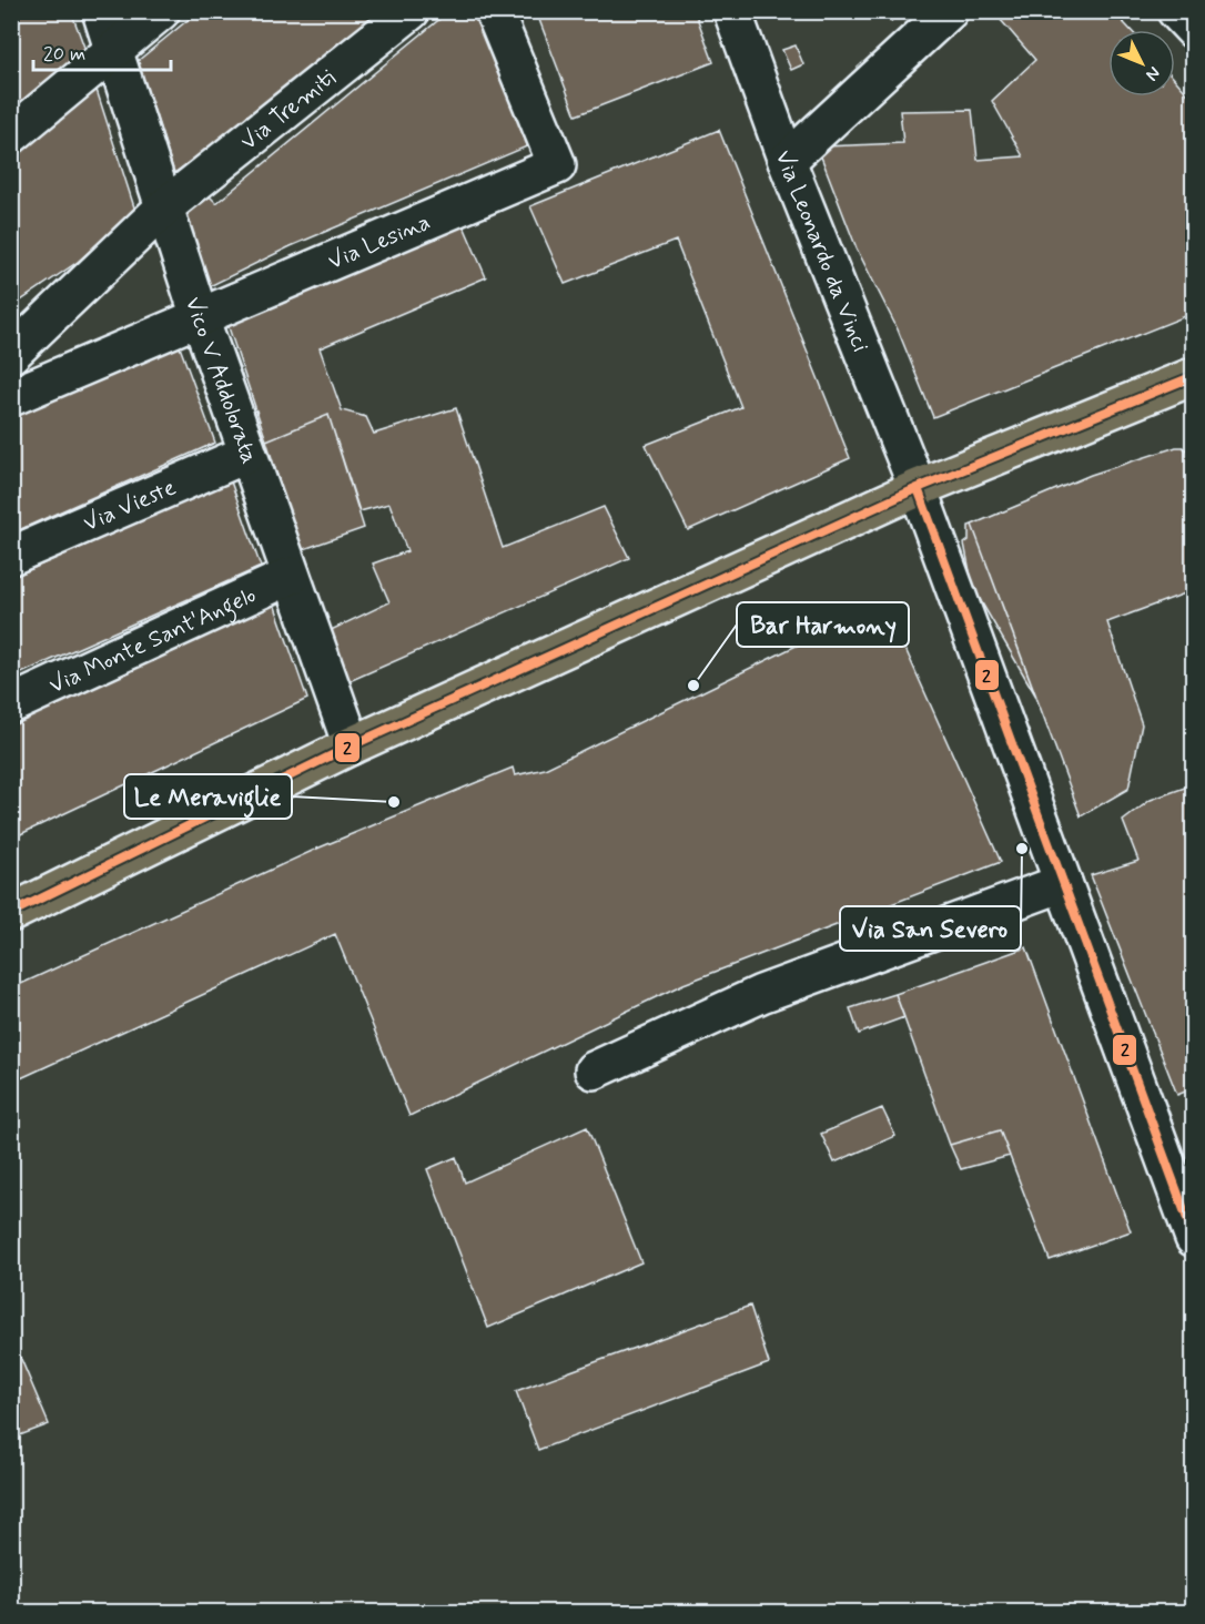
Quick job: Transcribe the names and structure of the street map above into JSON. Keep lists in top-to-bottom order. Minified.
{"streets":{"street":["Via Tremiti","Via Lesina","Via Leonardo da Vinci","Vico V Addolorata","Via Vieste","Via Monte Sant'Angelo"]},"crossings":[["Via Tremiti","Vico V Addolorata"],["Via Lesina","Vico V Addolorata"],["Vico V Addolorata","Via Vieste"],["Vico V Addolorata","Via Monte Sant'Angelo"]],"places":["Bar Harmony","Le Meraviglie","Via San Severo"],"lines":["transit line 2"],"scale_bar":"20 m","north":"bottom right"}
